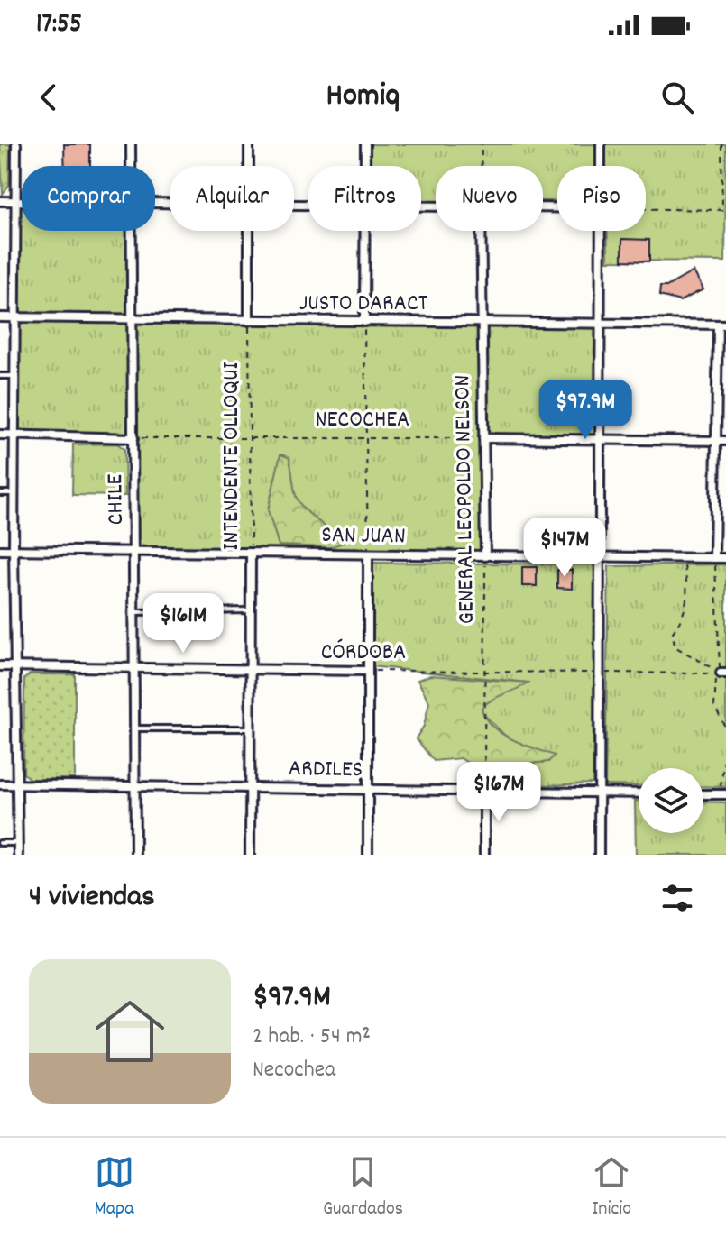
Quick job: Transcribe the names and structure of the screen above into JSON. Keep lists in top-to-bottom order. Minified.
{"streets":{"street":["JUSTO DARACT","INTENDENTE OLLOQUI","CHILE","GENERAL LEOPOLDO NELSON","SAN JUAN","CÓRDOBA","ARDILES"],"path":["NECOCHEA"]},"crossings":[["JUSTO DARACT","INTENDENTE OLLOQUI"],["JUSTO DARACT","CHILE"],["JUSTO DARACT","GENERAL LEOPOLDO NELSON"],["NECOCHEA","INTENDENTE OLLOQUI"],["NECOCHEA","CHILE"],["NECOCHEA","GENERAL LEOPOLDO NELSON"],["INTENDENTE OLLOQUI","SAN JUAN"],["INTENDENTE OLLOQUI","CÓRDOBA"],["INTENDENTE OLLOQUI","ARDILES"],["CHILE","SAN JUAN"],["CHILE","CÓRDOBA"],["CHILE","ARDILES"],["GENERAL LEOPOLDO NELSON","SAN JUAN"],["GENERAL LEOPOLDO NELSON","CÓRDOBA"],["GENERAL LEOPOLDO NELSON","ARDILES"]],"page":{"status":"17:55","header":"Homiq","chip":["Comprar","Alquilar","Filtros","Nuevo","Piso"],"price":["$97.9M","$147M","$161M","$167M"],"heading":"4 viviendas","list":[{"name":"$97.9M","note":"2 hab. · 54 m² · Necochea"}],"tabs":["Mapa","Guardados","Inicio"]}}
